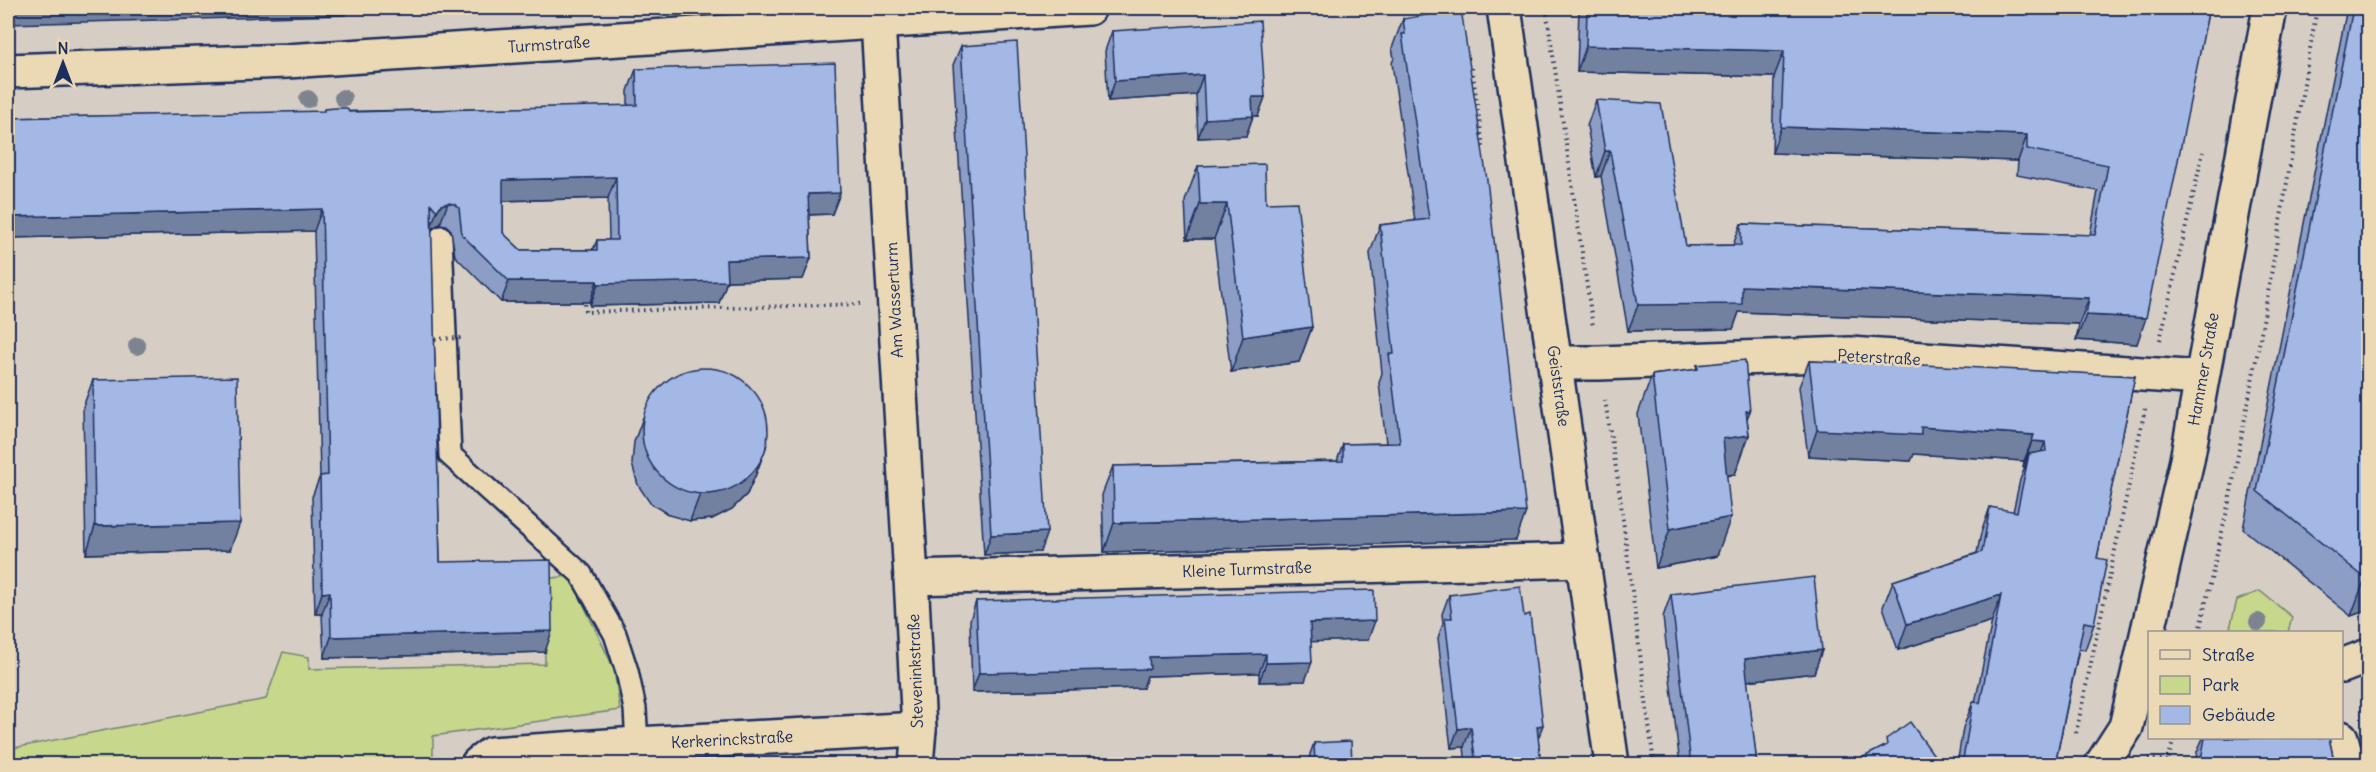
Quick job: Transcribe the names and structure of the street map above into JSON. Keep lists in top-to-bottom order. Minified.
{"streets":{"street":["Turmstraße","Am Wasserturm","Peterstraße","Hammer Straße","Geiststraße","Kleine Turmstraße","Steveninkstraße","Kerkerinckstraße"]},"crossings":[["Turmstraße","Am Wasserturm"],["Am Wasserturm","Kleine Turmstraße"],["Am Wasserturm","Steveninkstraße"],["Peterstraße","Hammer Straße"],["Peterstraße","Geiststraße"],["Geiststraße","Kleine Turmstraße"],["Kleine Turmstraße","Steveninkstraße"],["Steveninkstraße","Kerkerinckstraße"]],"legend":["Straße","Park","Gebäude"],"north":"top"}
